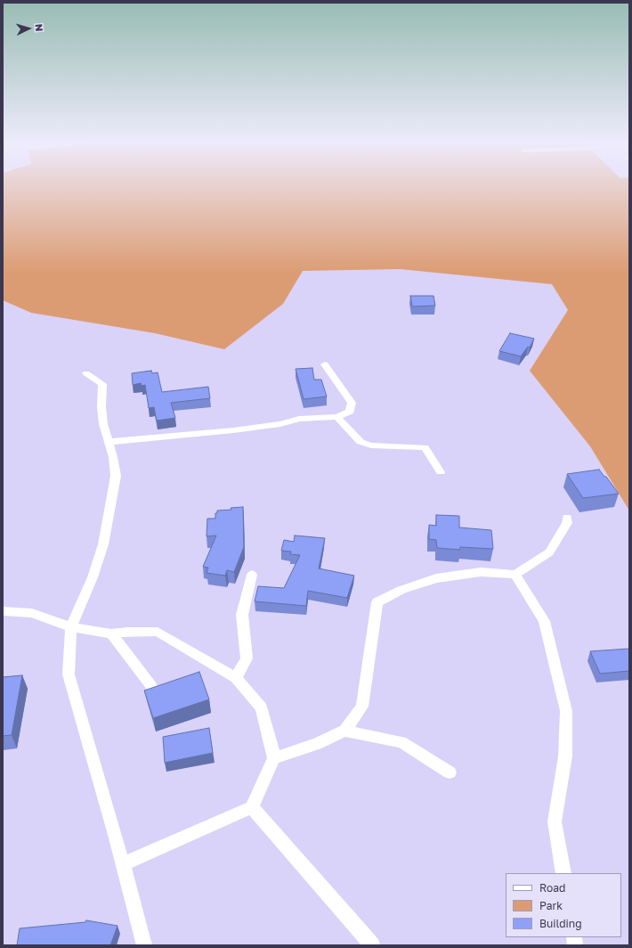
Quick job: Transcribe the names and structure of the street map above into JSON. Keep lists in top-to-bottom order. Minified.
{"legend":["Road","Park","Building"],"north":"right"}
